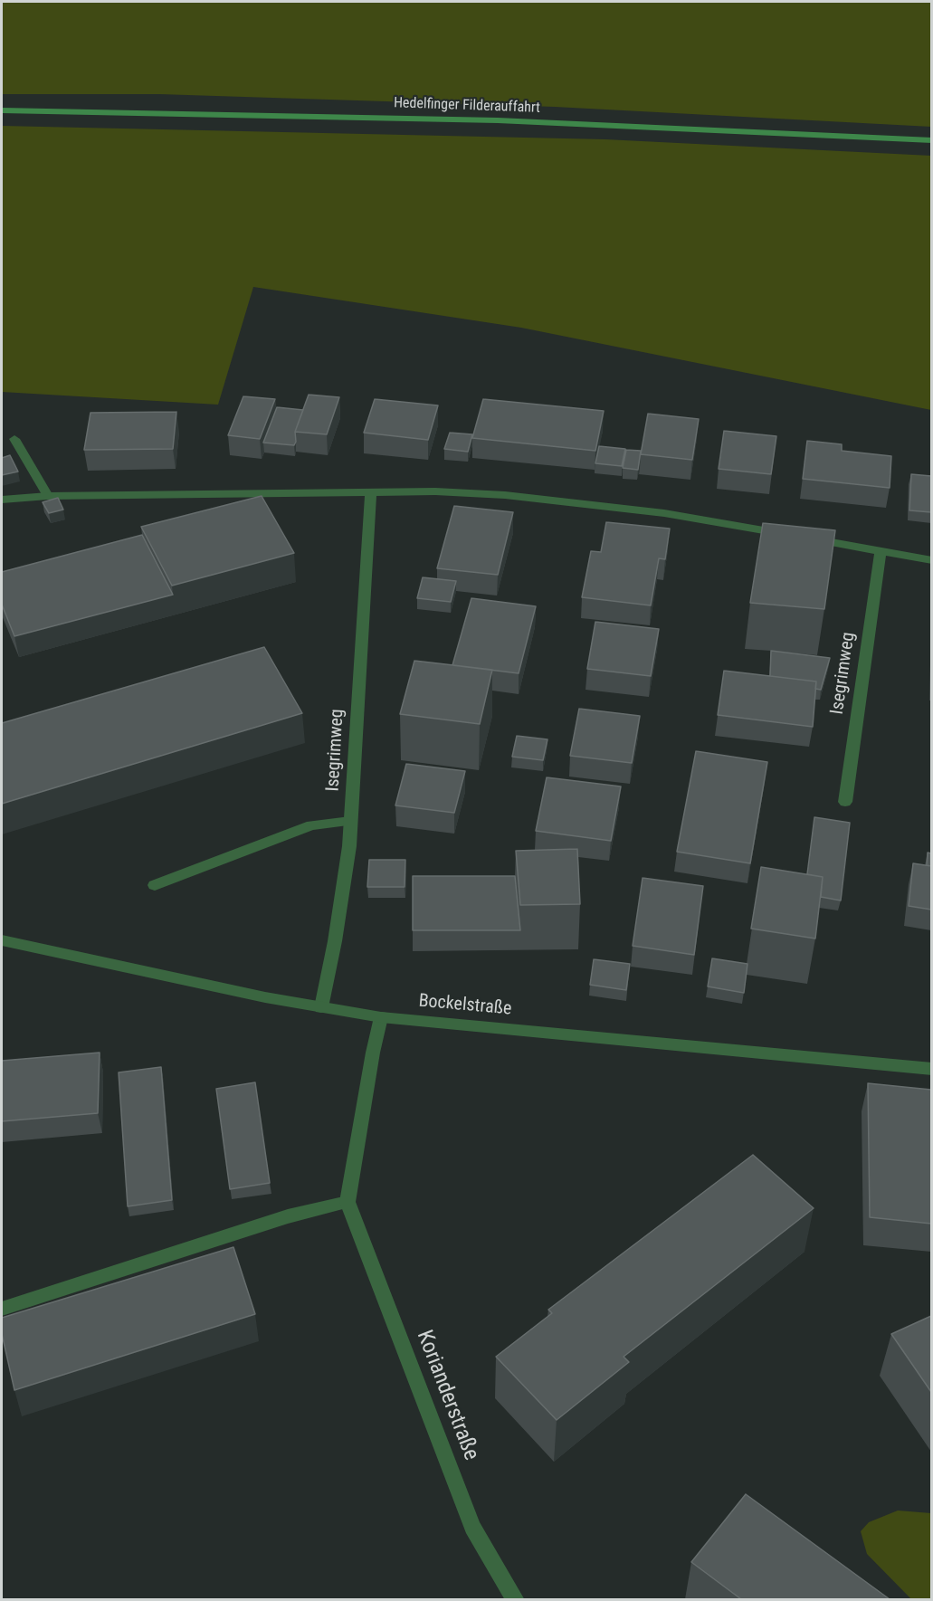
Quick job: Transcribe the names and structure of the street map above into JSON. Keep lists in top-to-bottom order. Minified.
{"streets":{"main road":["Hedelfinger Filderauffahrt"],"street":["Isegrimweg","Bockelstraße","Korianderstraße"]},"crossings":[["Isegrimweg","Bockelstraße"]]}
